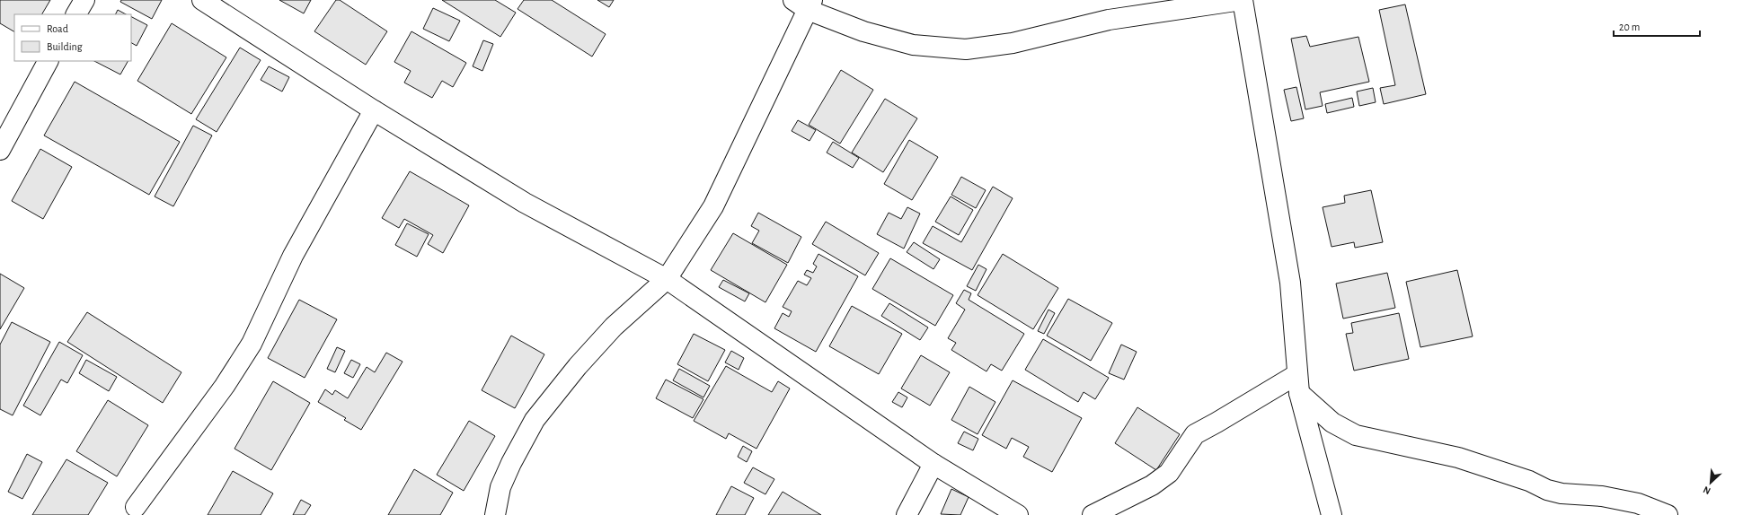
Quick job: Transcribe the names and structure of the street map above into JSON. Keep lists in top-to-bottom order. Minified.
{"legend":["Road","Building"],"scale_bar":"20 m","north":"bottom left"}
